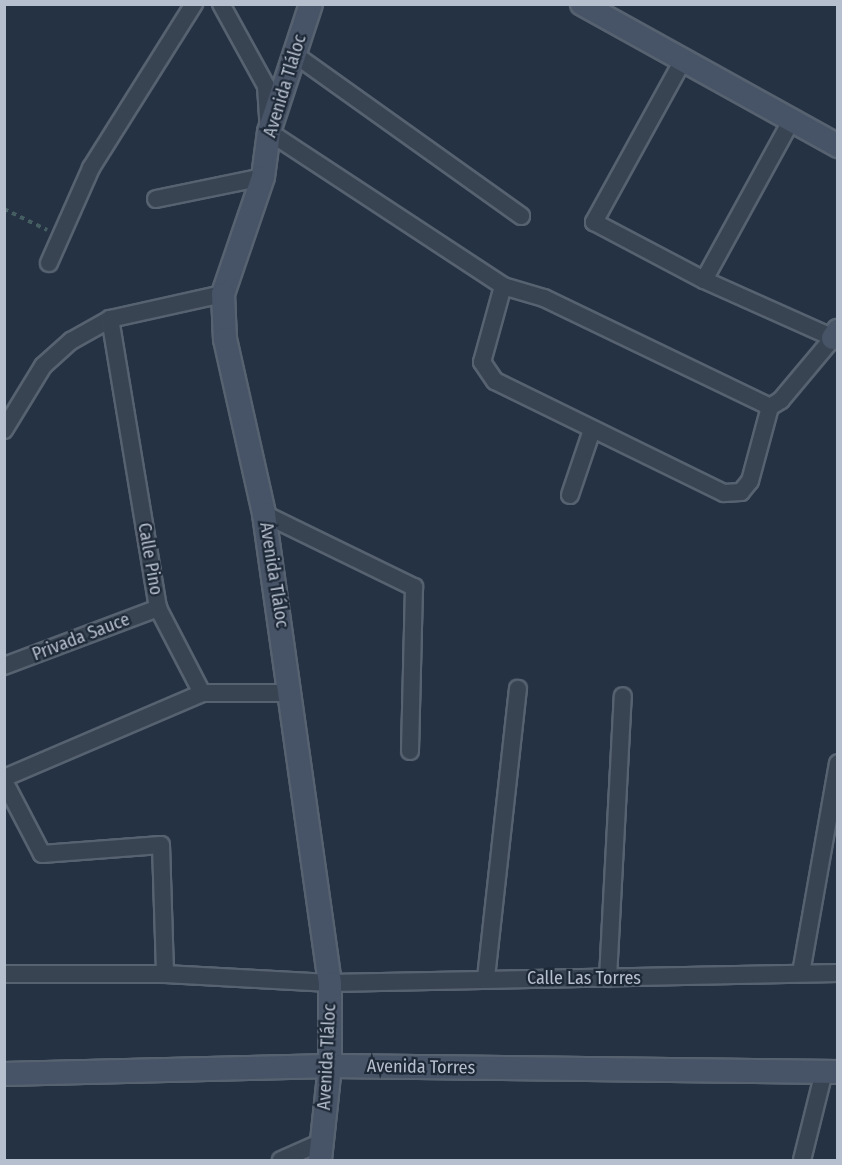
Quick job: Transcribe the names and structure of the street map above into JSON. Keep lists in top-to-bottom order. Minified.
{"streets":{"main road":["Avenida Tláloc","Avenida Torres"],"street":["Calle Pino","Privada Sauce","Calle Las Torres"]},"crossings":[["Avenida Tláloc","Calle Las Torres"],["Avenida Tláloc","Avenida Torres"],["Calle Pino","Privada Sauce"]]}
